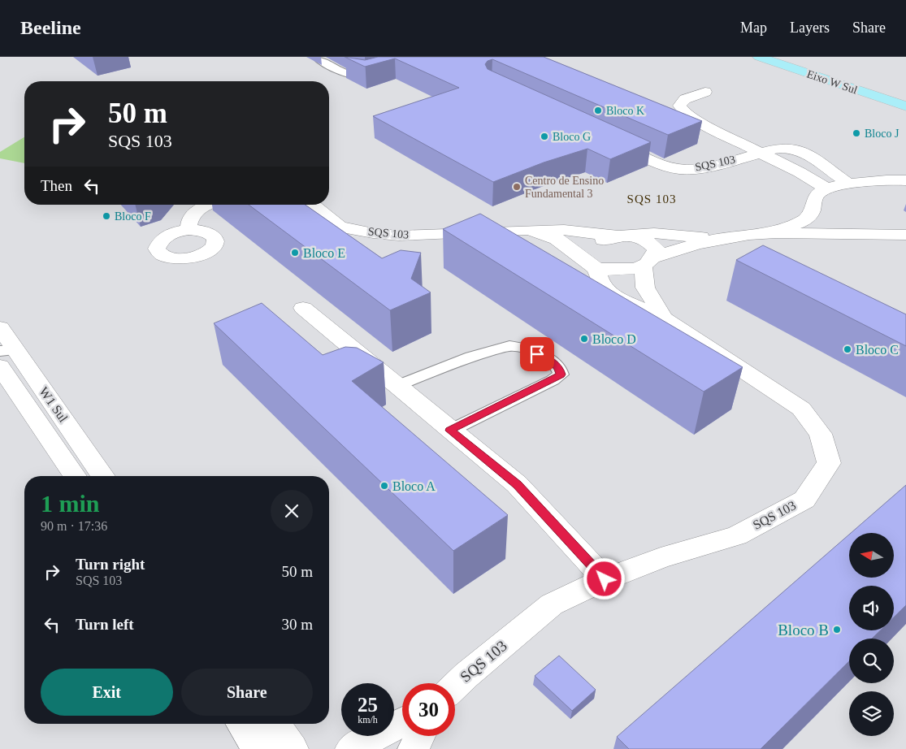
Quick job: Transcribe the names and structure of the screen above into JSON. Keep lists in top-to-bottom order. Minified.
{"streets":{"main road":["Eixo W Sul"],"street":["SQS 103","W1 Sul"]},"districts":["SQS 103"],"places":["Bloco K","Bloco J","Bloco G","Centro de Ensino Fundamental 3","Bloco F","Bloco E","Bloco D","Bloco C","Bloco A","Bloco B"],"north":"left","page":{"header":"Beeline","nav":["Map","Layers","Share"],"turn":["50 m","SQS 103"],"then":"Then","heading":["1 min","90 m · 17:36"],"list":[{"name":"Turn right","note":"SQS 103","value":"50 m"},{"name":"Turn left","value":"30 m"}],"buttons":["Exit","Share"],"speed":"25 km/h","limit":"30"}}
